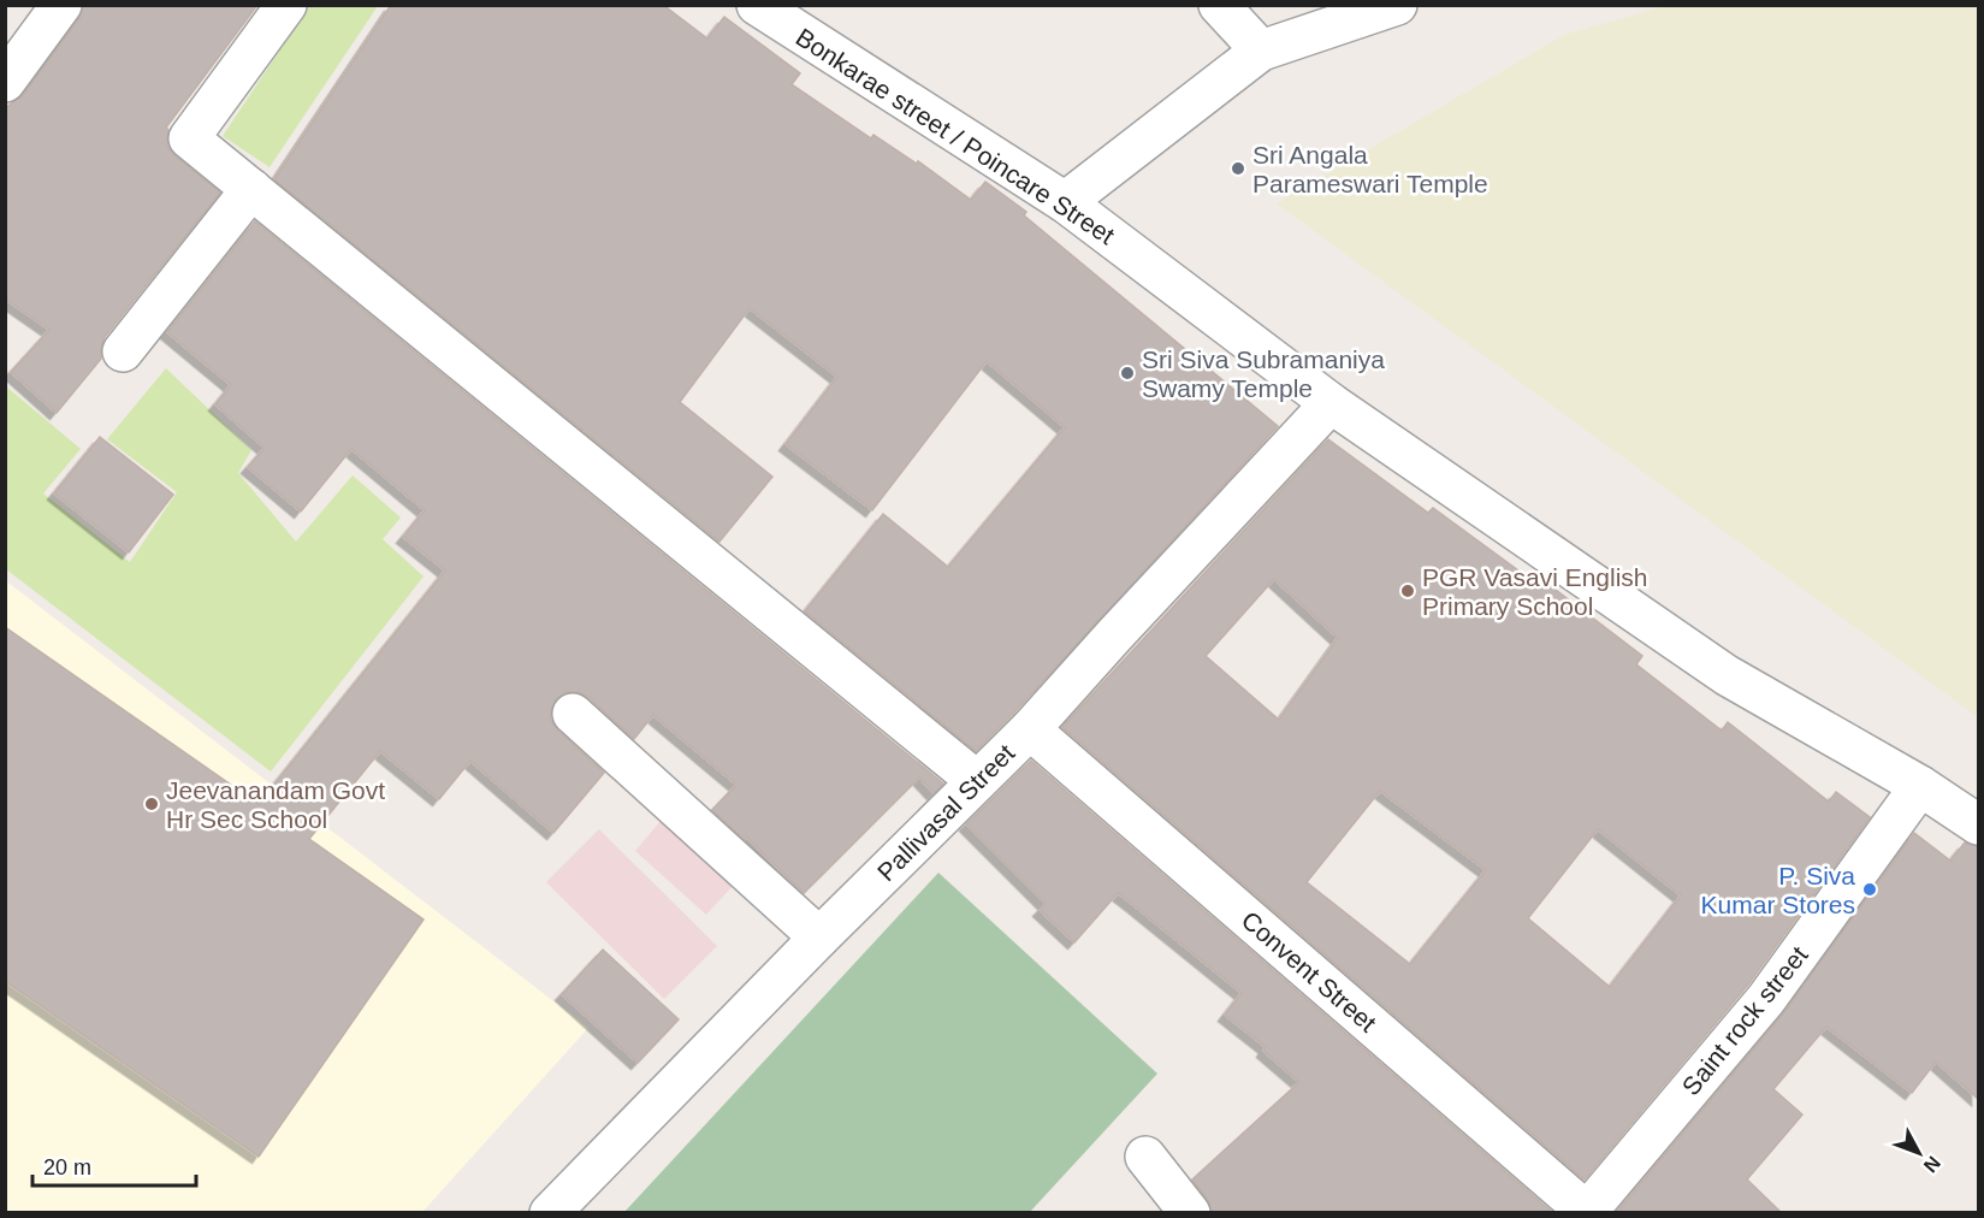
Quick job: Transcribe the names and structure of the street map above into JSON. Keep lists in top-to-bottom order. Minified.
{"streets":{"street":["Bonkarae street / Poincare Street","Pallivasal Street","Convent Street","Saint rock street"]},"crossings":[["Bonkarae street / Poincare Street","Pallivasal Street"],["Bonkarae street / Poincare Street","Saint rock street"],["Pallivasal Street","Convent Street"],["Convent Street","Saint rock street"]],"places":["Sri Angala Parameswari Temple","Sri Siva Subramaniya Swamy Temple","PGR Vasavi English Primary School","Jeevanandam Govt Hr Sec School","P. Siva Kumar Stores"],"scale_bar":"20 m","north":"bottom right"}
